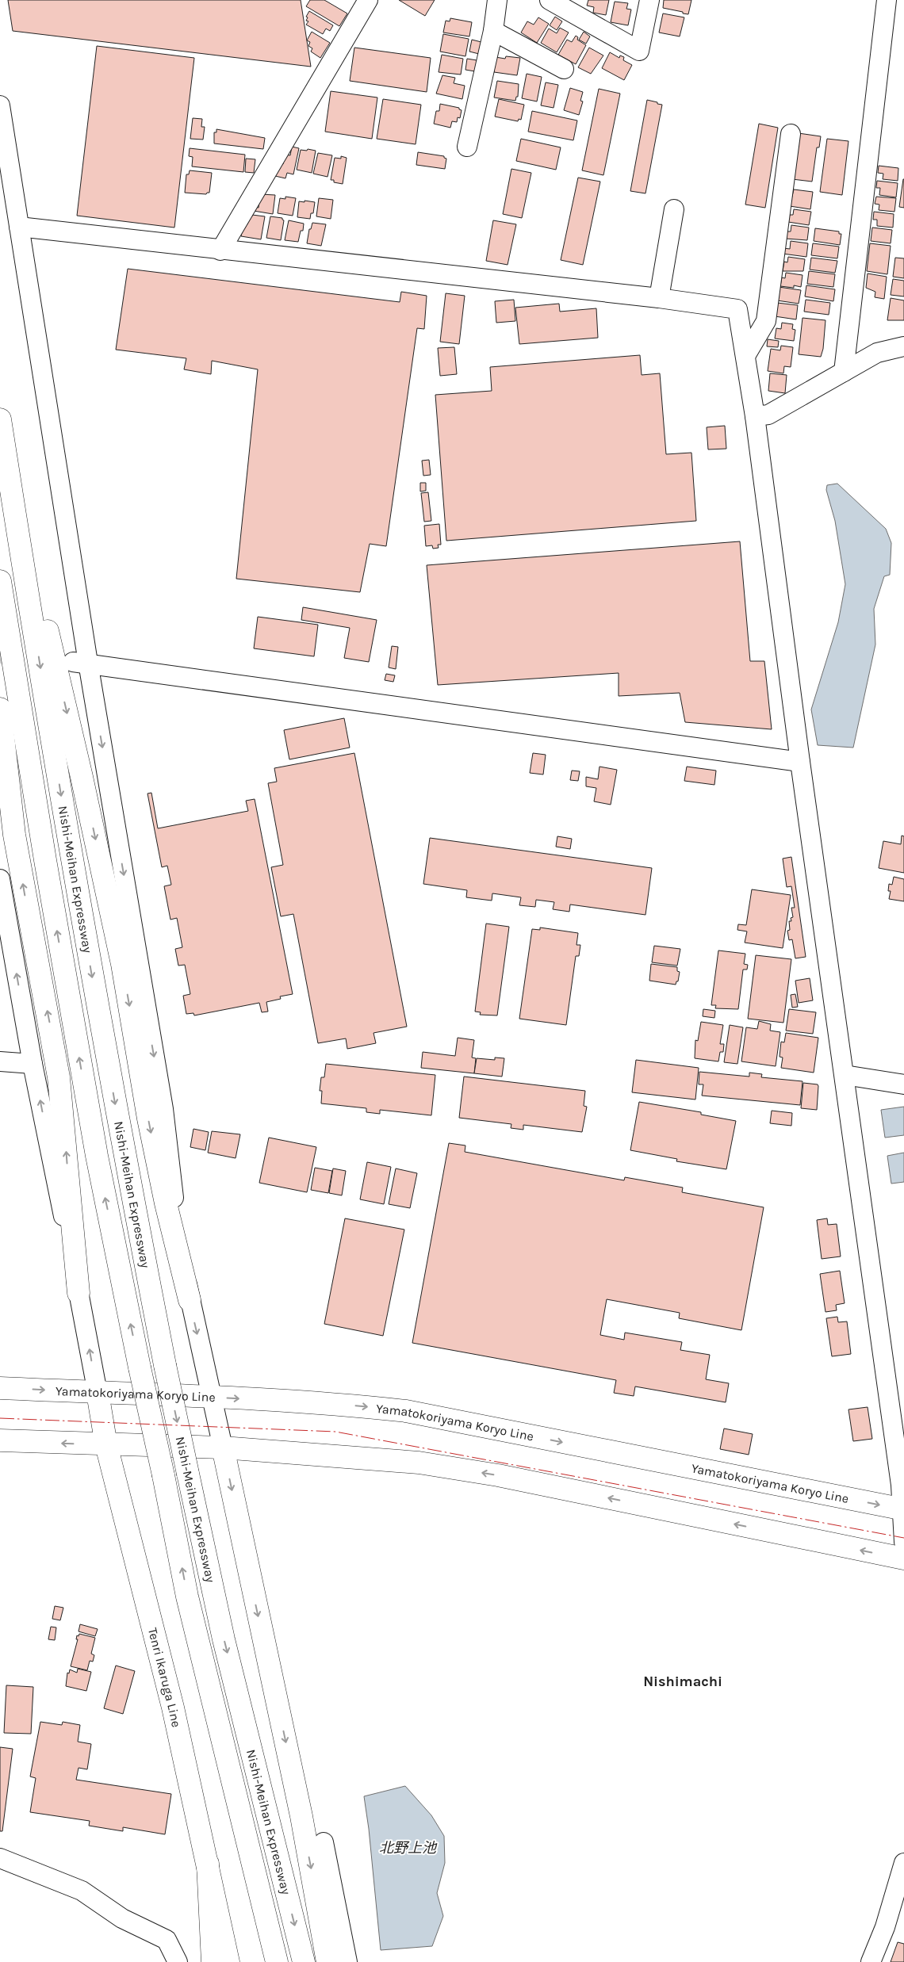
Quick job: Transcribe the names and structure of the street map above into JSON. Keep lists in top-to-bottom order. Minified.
{"streets":{"main road":["Nishi-Meihan Expressway","Yamatokoriyama Koryo Line","Tenri Ikaruga Line"]},"crossings":[["Yamatokoriyama Koryo Line","Tenri Ikaruga Line"]],"districts":["Nishimachi"],"water":["北野上池"]}
